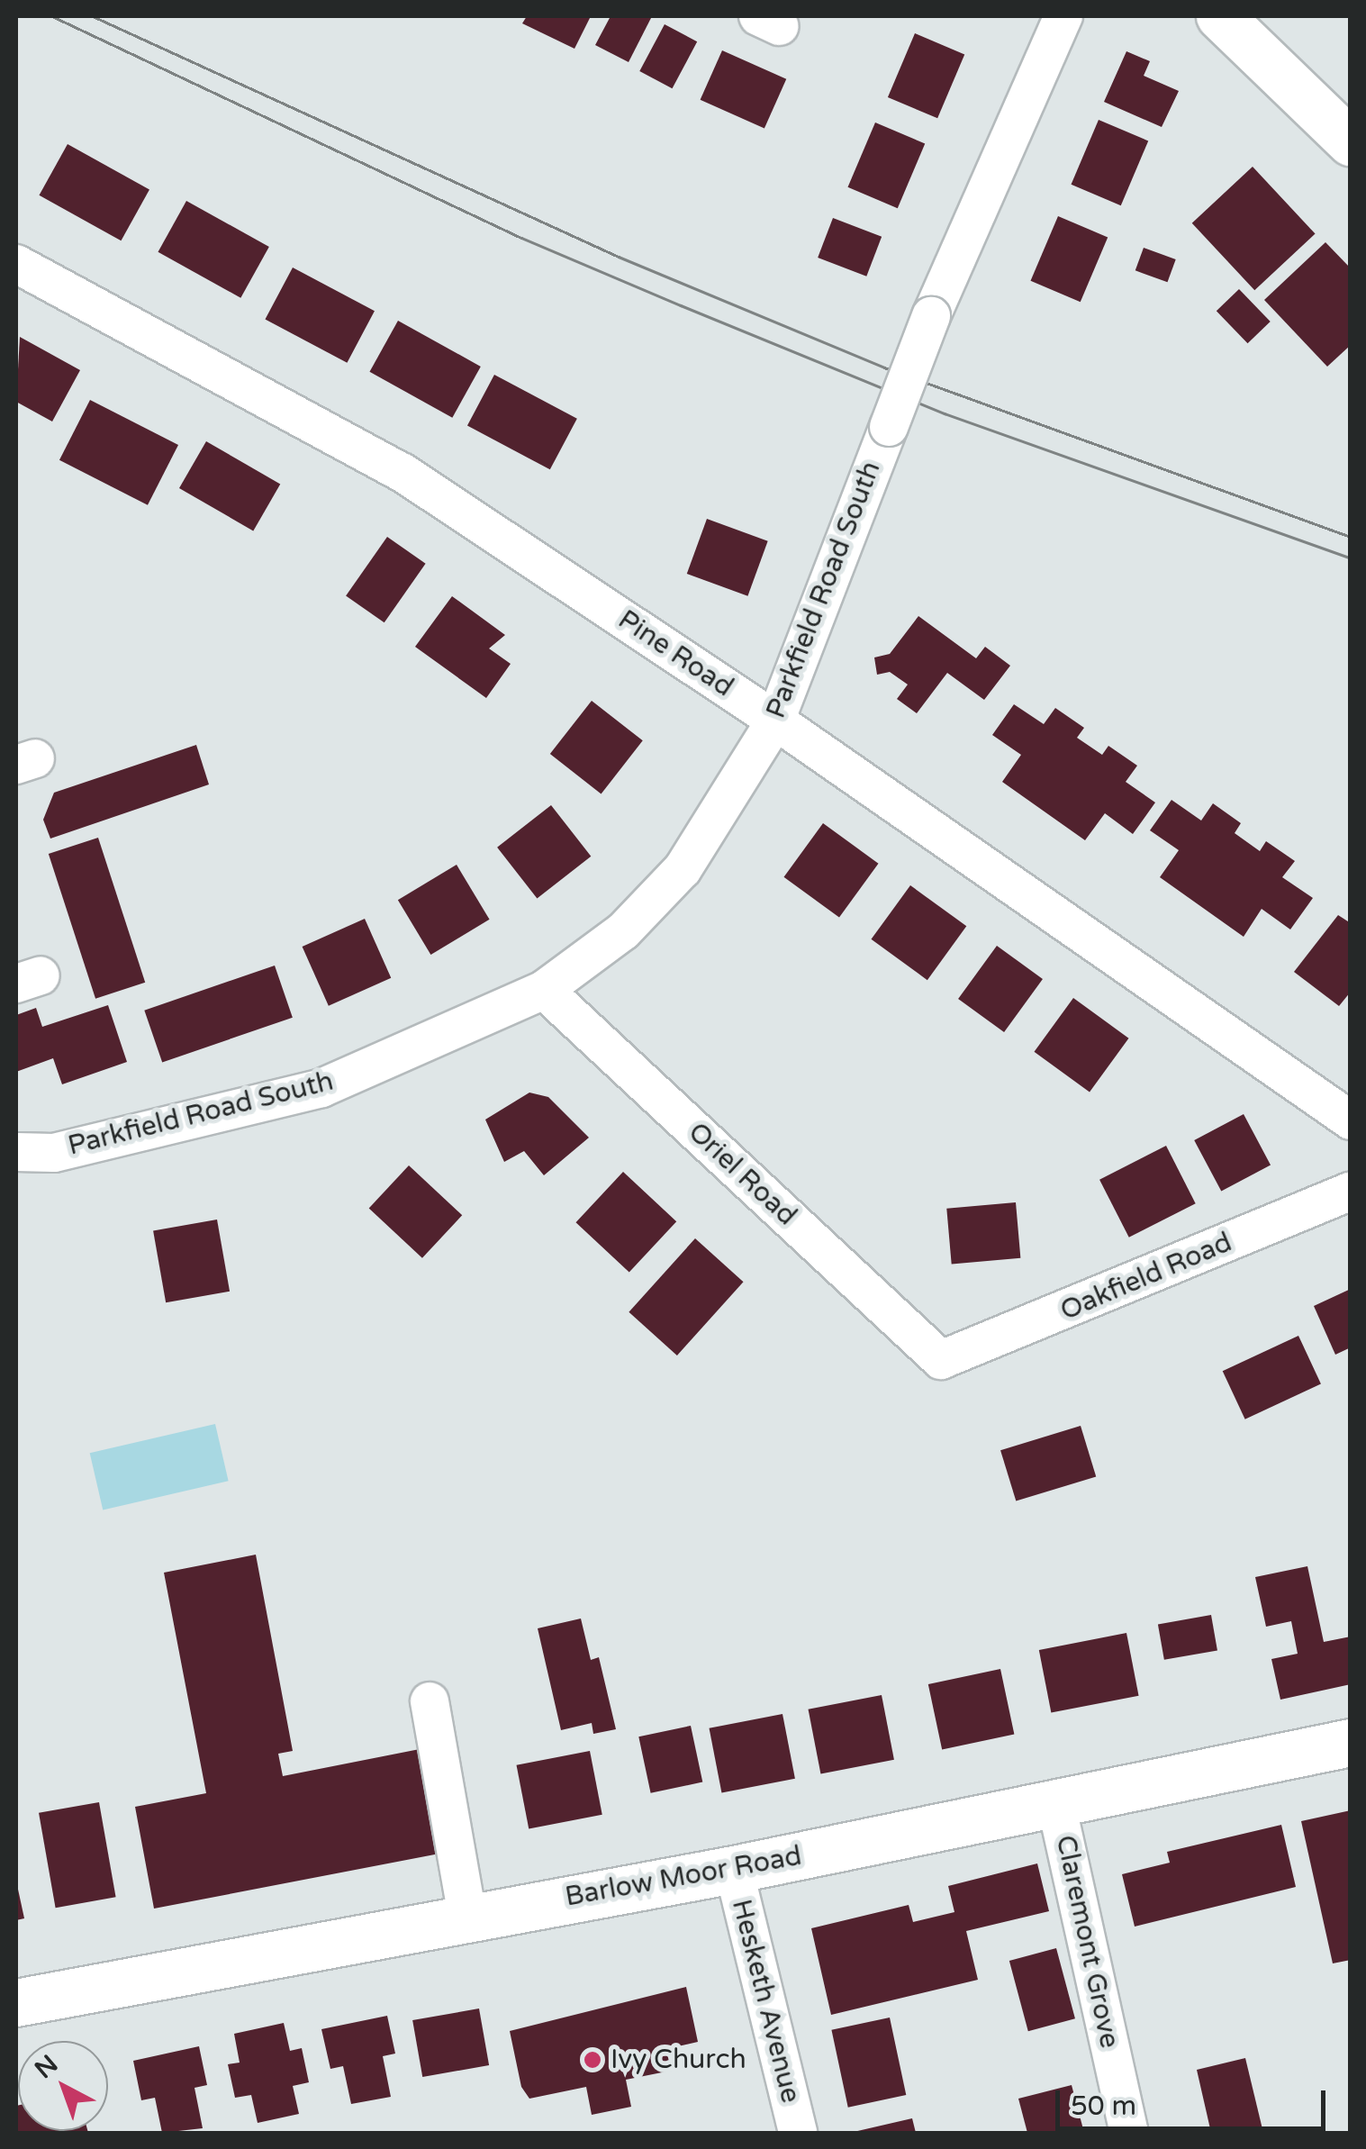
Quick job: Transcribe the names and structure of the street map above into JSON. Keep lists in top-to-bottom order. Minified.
{"streets":{"main road":["Barlow Moor Road"],"street":["Parkfield Road South","Pine Road","Oriel Road","Oakfield Road","Claremont Grove","Hesketh Avenue"]},"crossings":[["Parkfield Road South","Pine Road"],["Parkfield Road South","Oriel Road"],["Oriel Road","Oakfield Road"],["Barlow Moor Road","Claremont Grove"],["Barlow Moor Road","Hesketh Avenue"]],"places":["Ivy Church"],"scale_bar":"50 m","north":"top left"}
